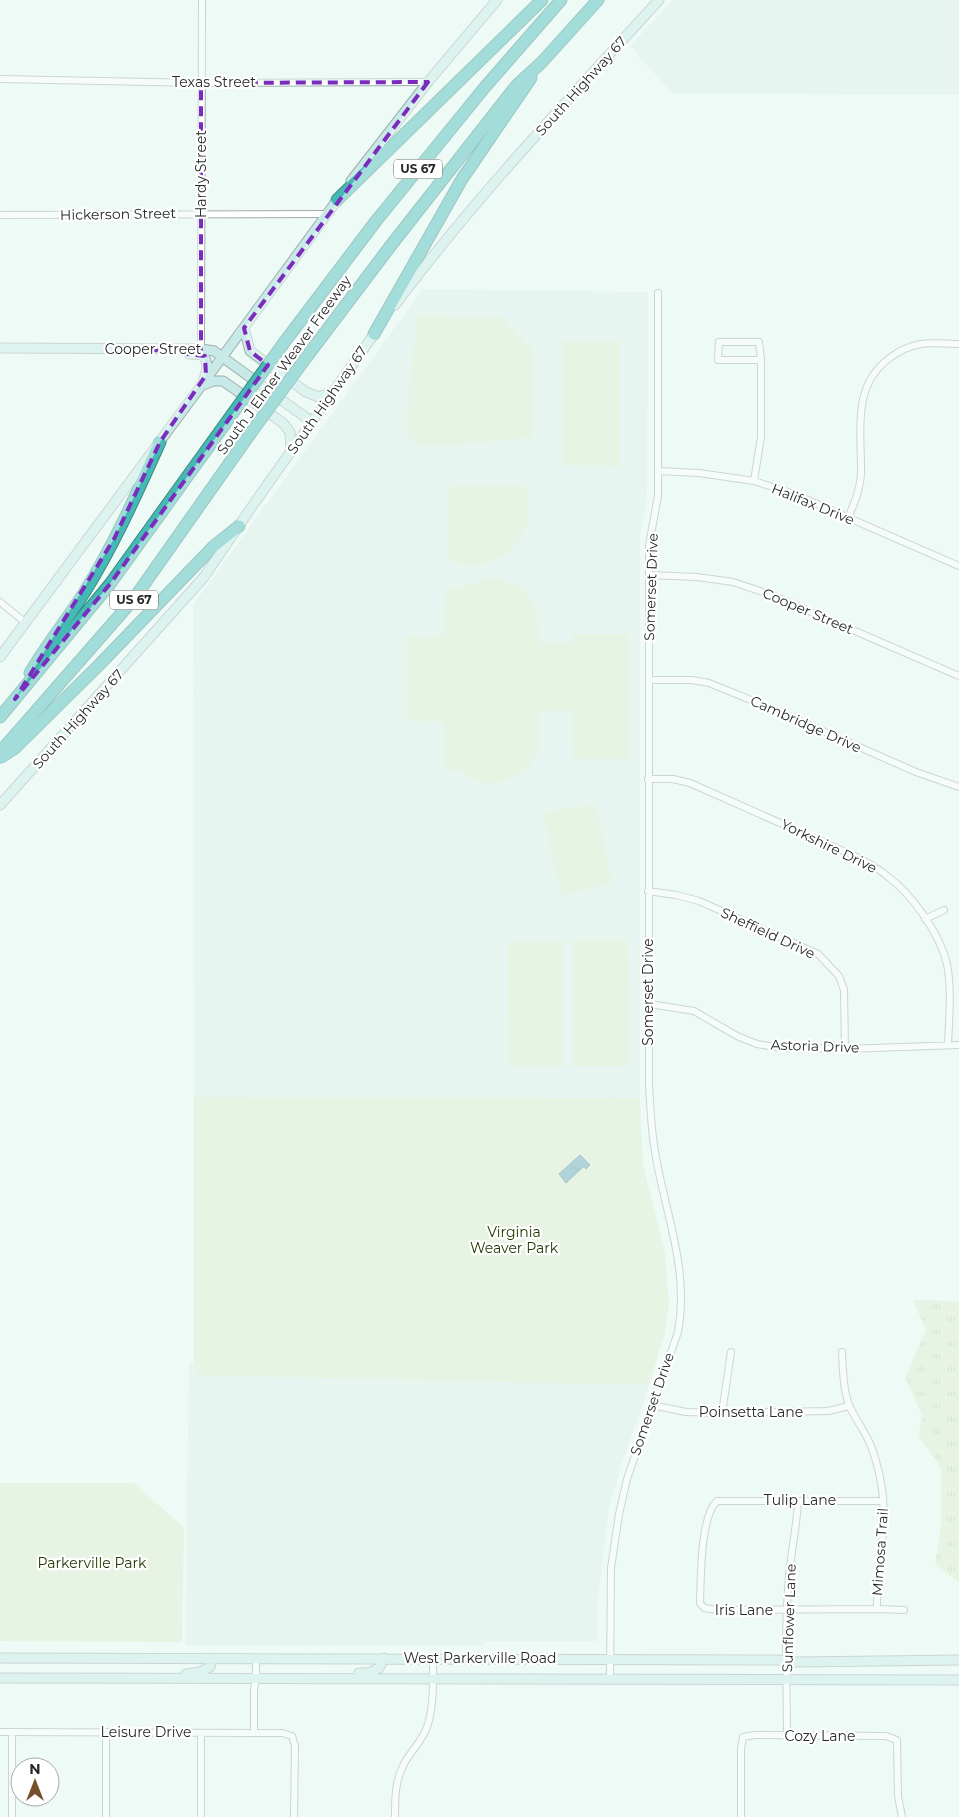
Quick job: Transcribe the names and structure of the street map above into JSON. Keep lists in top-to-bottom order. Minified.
{"streets":{"highway":["US 67","South J Elmer Weaver Freeway"],"main road":["South Highway 67","Cooper Street","West Parkerville Road"],"street":["Texas Street","Hardy Street","Hickerson Street","Halifax Drive","Somerset Drive","Cambridge Drive","Yorkshire Drive","Sheffield Drive","Astoria Drive","Poinsetta Lane","Tulip Lane","Mimosa Trail","Iris Lane","Sunflower Lane","Leisure Drive","Cozy Lane"]},"crossings":[["Texas Street","Hardy Street"],["South Highway 67","Cooper Street"],["Hardy Street","Hickerson Street"],["Hardy Street","Cooper Street"],["Cooper Street","Somerset Drive"],["Halifax Drive","Somerset Drive"],["Somerset Drive","Cambridge Drive"],["Somerset Drive","Yorkshire Drive"],["Somerset Drive","Sheffield Drive"],["Somerset Drive","Astoria Drive"],["Somerset Drive","Poinsetta Lane"],["Somerset Drive","West Parkerville Road"],["Yorkshire Drive","Astoria Drive"],["Sheffield Drive","Astoria Drive"],["Poinsetta Lane","Mimosa Trail"],["Tulip Lane","Mimosa Trail"],["Tulip Lane","Iris Lane"],["Tulip Lane","Sunflower Lane"],["Mimosa Trail","Iris Lane"],["Iris Lane","Sunflower Lane"],["Sunflower Lane","West Parkerville Road"],["Sunflower Lane","Cozy Lane"]],"parks":["Virginia Weaver Park","Parkerville Park"],"north":"top"}
